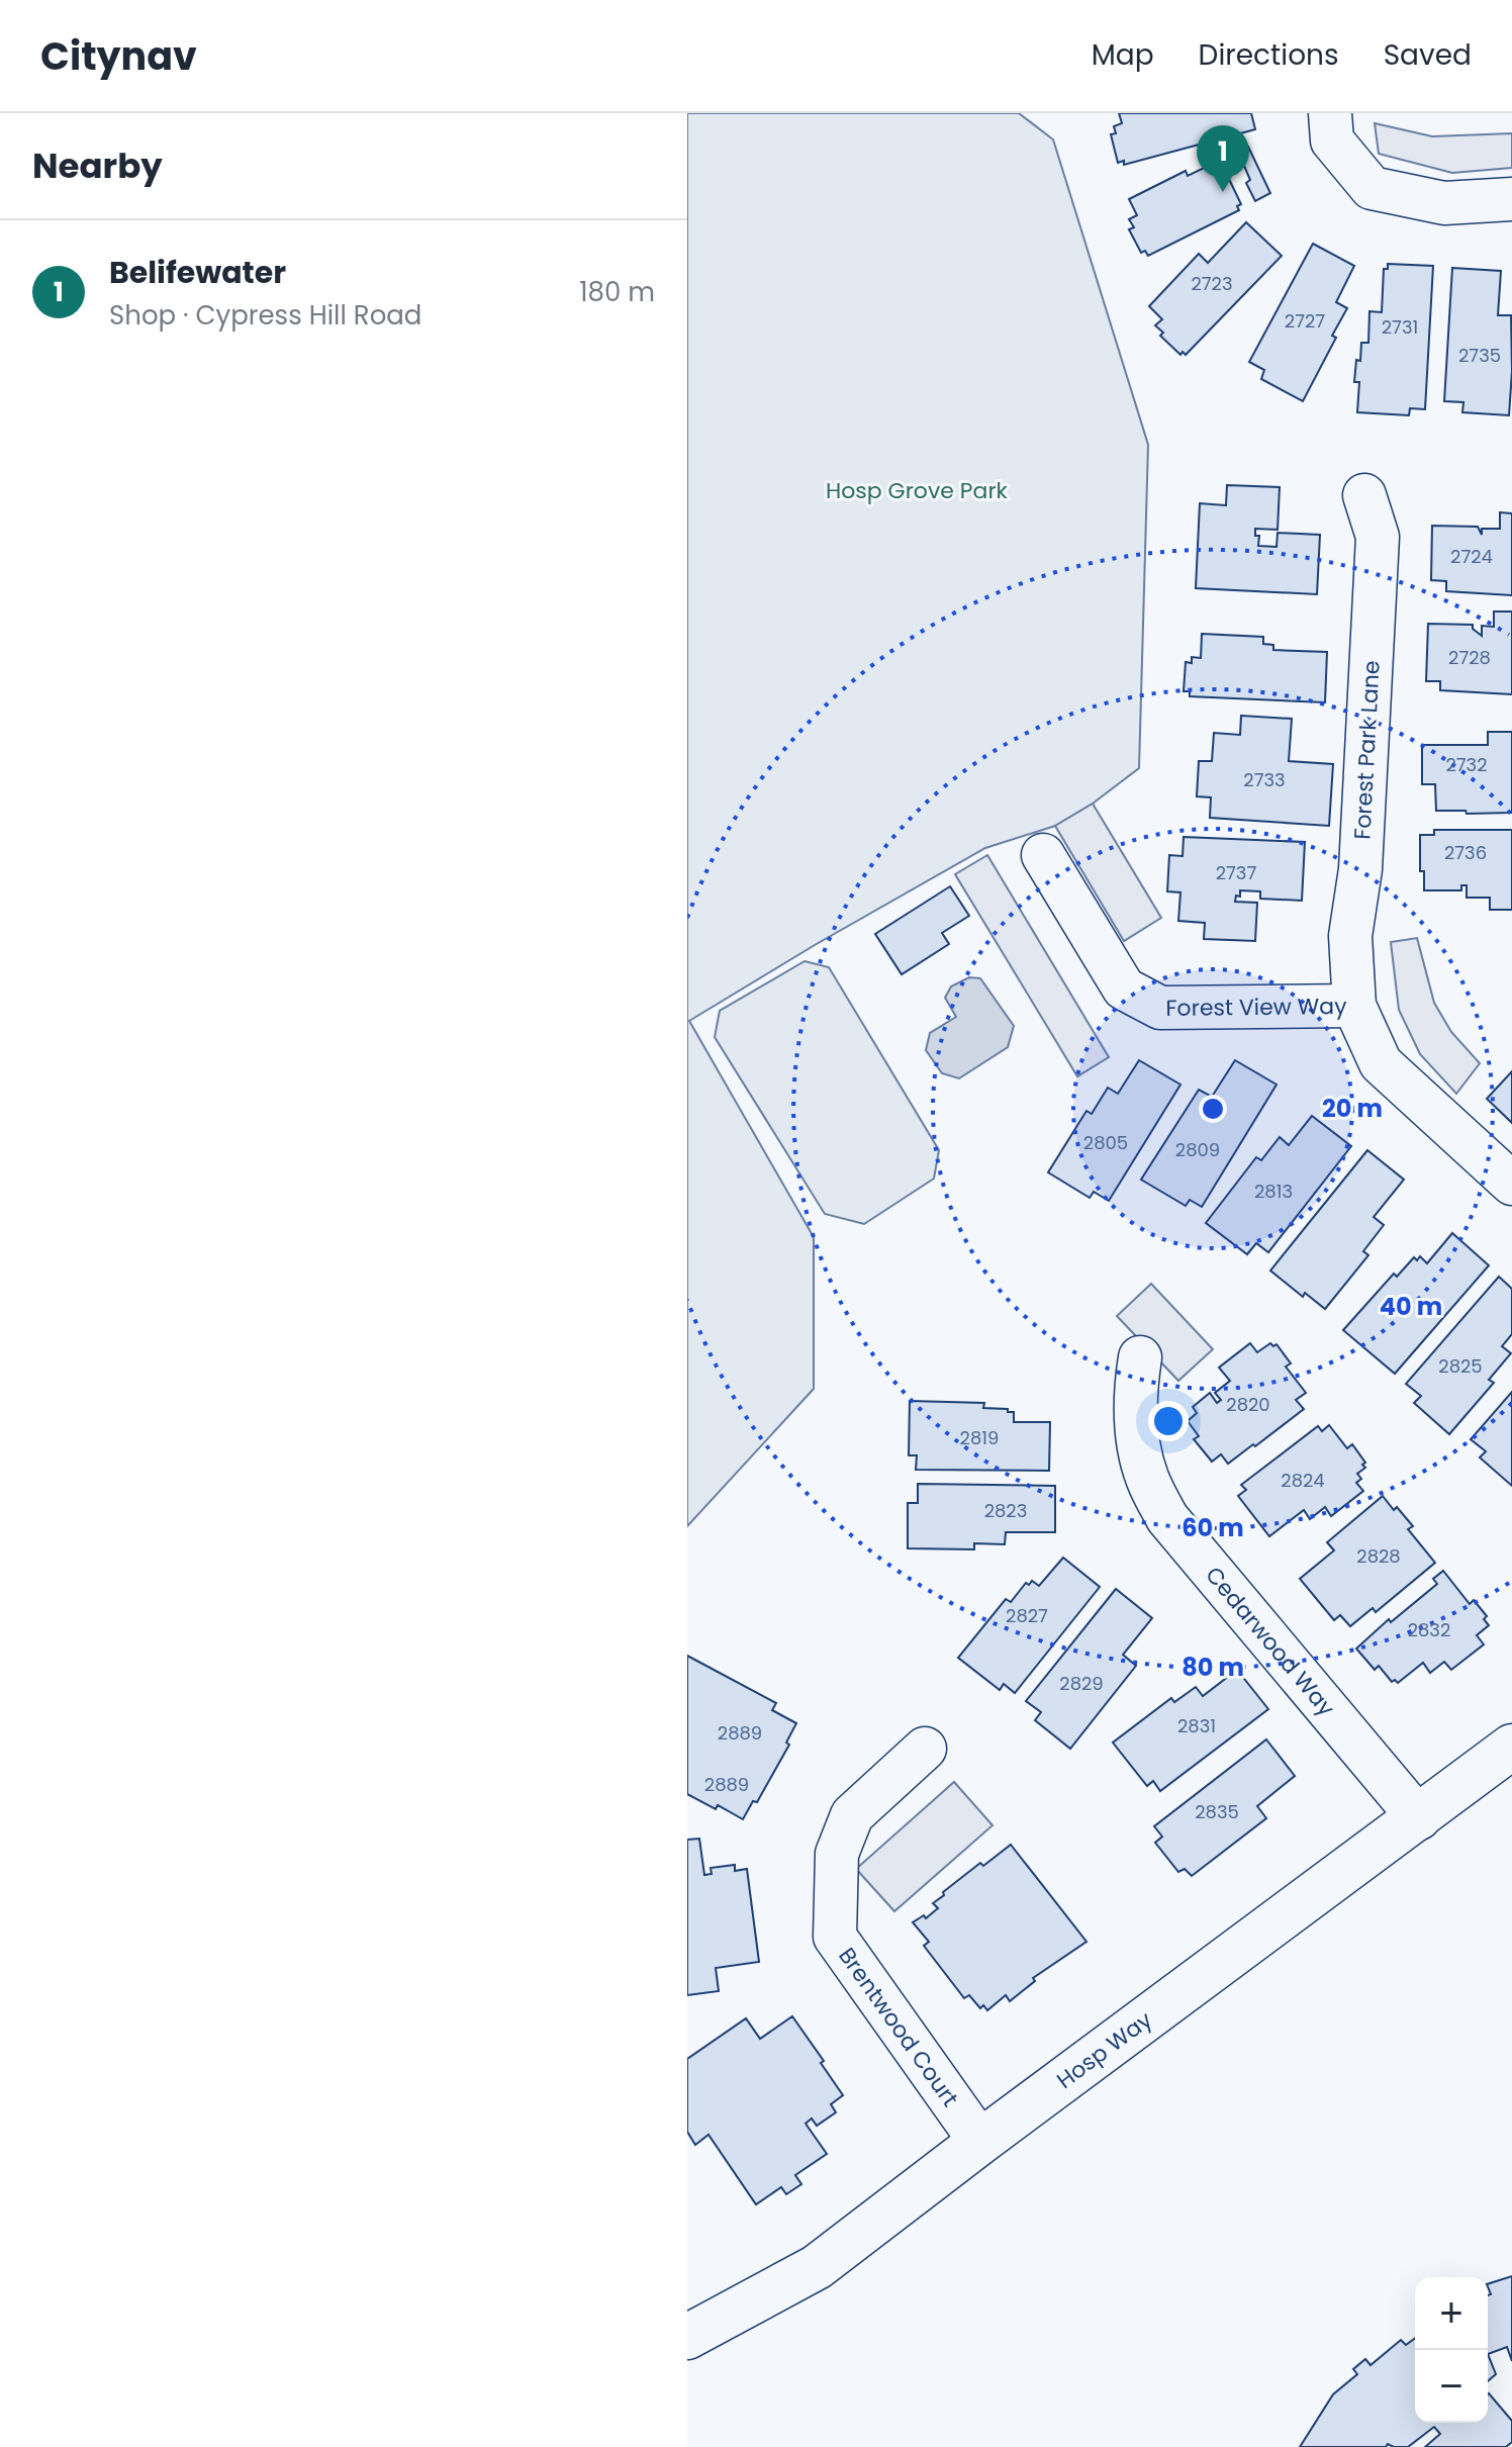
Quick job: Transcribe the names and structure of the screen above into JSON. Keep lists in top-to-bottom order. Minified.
{"streets":{"street":["Forest Park Lane","Forest View Way","Cedarwood Way","Brentwood Court","Hosp Way"]},"crossings":[["Forest Park Lane","Forest View Way"],["Cedarwood Way","Hosp Way"],["Brentwood Court","Hosp Way"]],"parks":["Hosp Grove Park"],"house_numbers":["2723","2727","2731","2735","2724","2728","2732","2733","2736","2737","2805","2809","2813","2825","2820","2819","2824","2823","2828","2827","2832","2829","2831","2889","2889","2835"],"page":{"header":"Citynav","nav":["Map","Directions","Saved"],"heading":"Nearby","pins":"1","list":[{"mark":"1","name":"Belifewater","note":"Shop · Cypress Hill Road","value":"180 m"}],"map_buttons":["+","−"]},"rings":["20 m","40 m","60 m","80 m"]}
